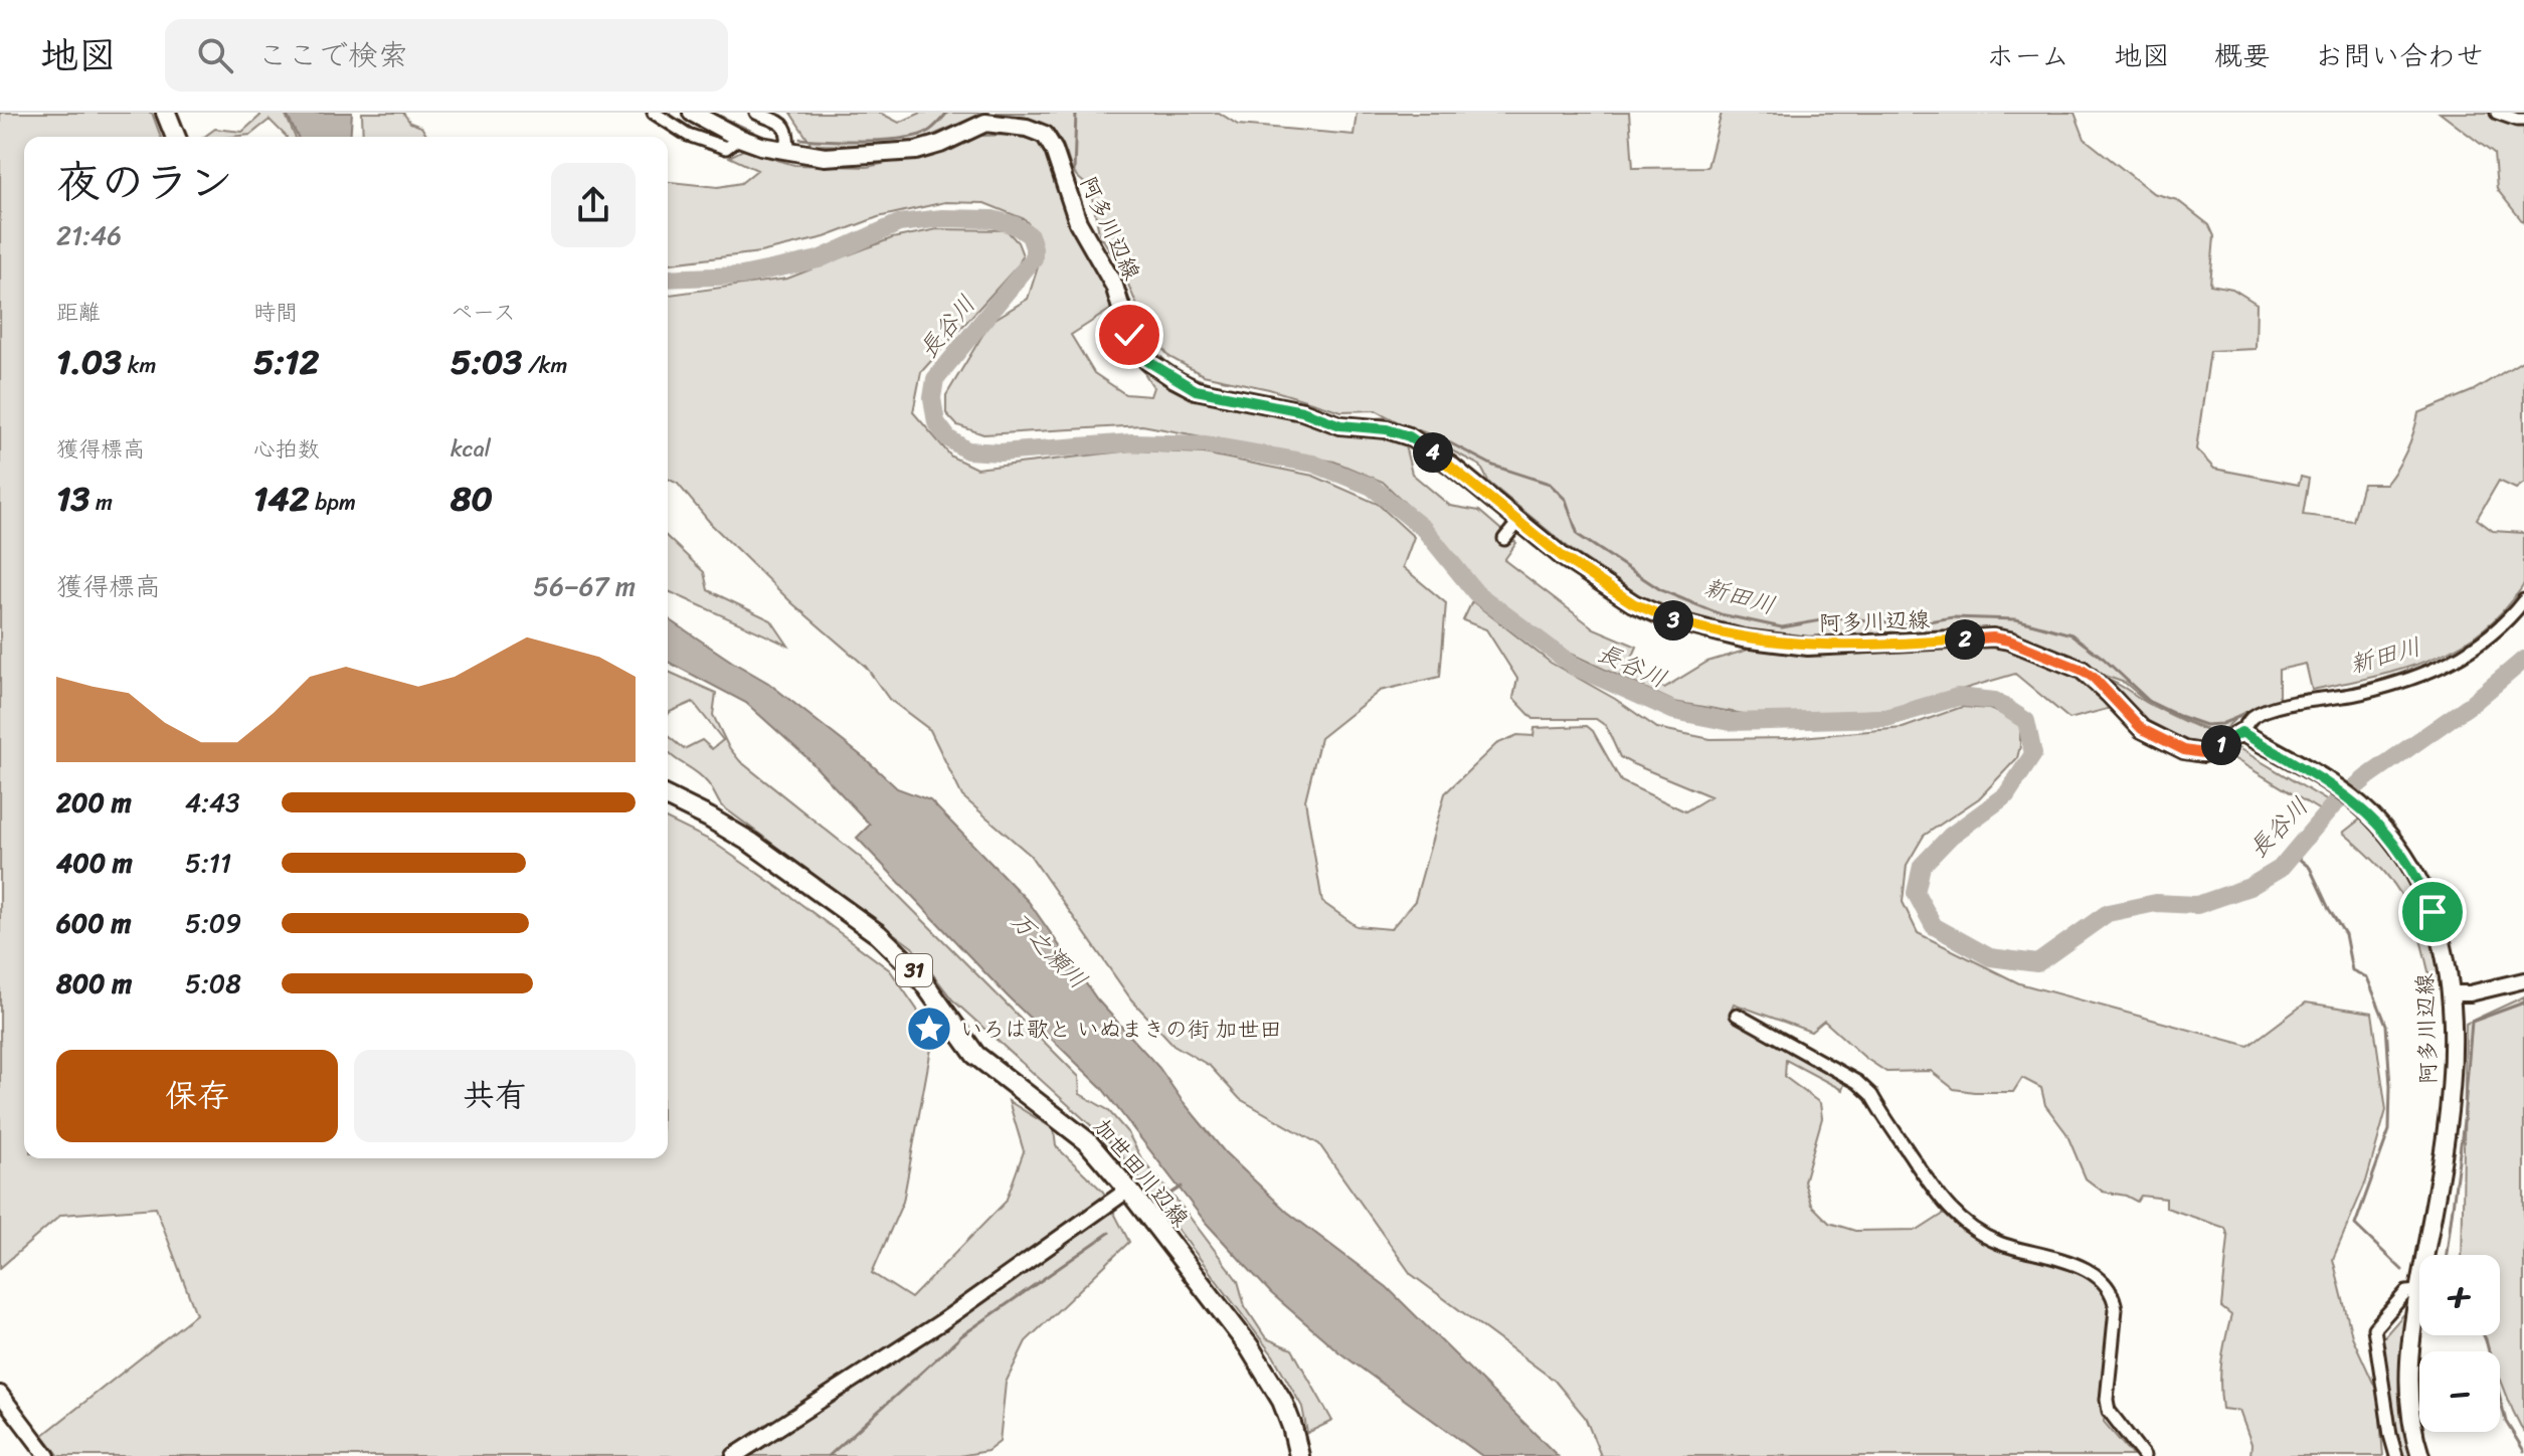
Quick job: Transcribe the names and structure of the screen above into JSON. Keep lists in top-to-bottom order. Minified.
{"streets":{"main road":["阿多川辺線","31","加世田川辺線"]},"water":["長谷川","新田川","万之瀬川"],"places":{"place":["いろは歌と いぬまきの街 加世田"]},"page":{"header":"地図","search":"ここで検索","nav":["ホーム","地図","概要","お問い合わせ"],"heading":["夜のラン","21:46"],"stats":[["距離","1.03 km"],["時間","5:12"],["ペース","5:03 /km"],["獲得標高","13 m"],["心拍数","142 bpm"],["kcal","80"]],"pins":["4","3","2","1"],"chart":["獲得標高","56–67 m"],"list":[{"name":"200 m","note":"4:43"},{"name":"400 m","note":"5:11"},{"name":"600 m","note":"5:09"},{"name":"800 m","note":"5:08"}],"buttons":["保存","共有"],"map_buttons":["+","−"]}}
